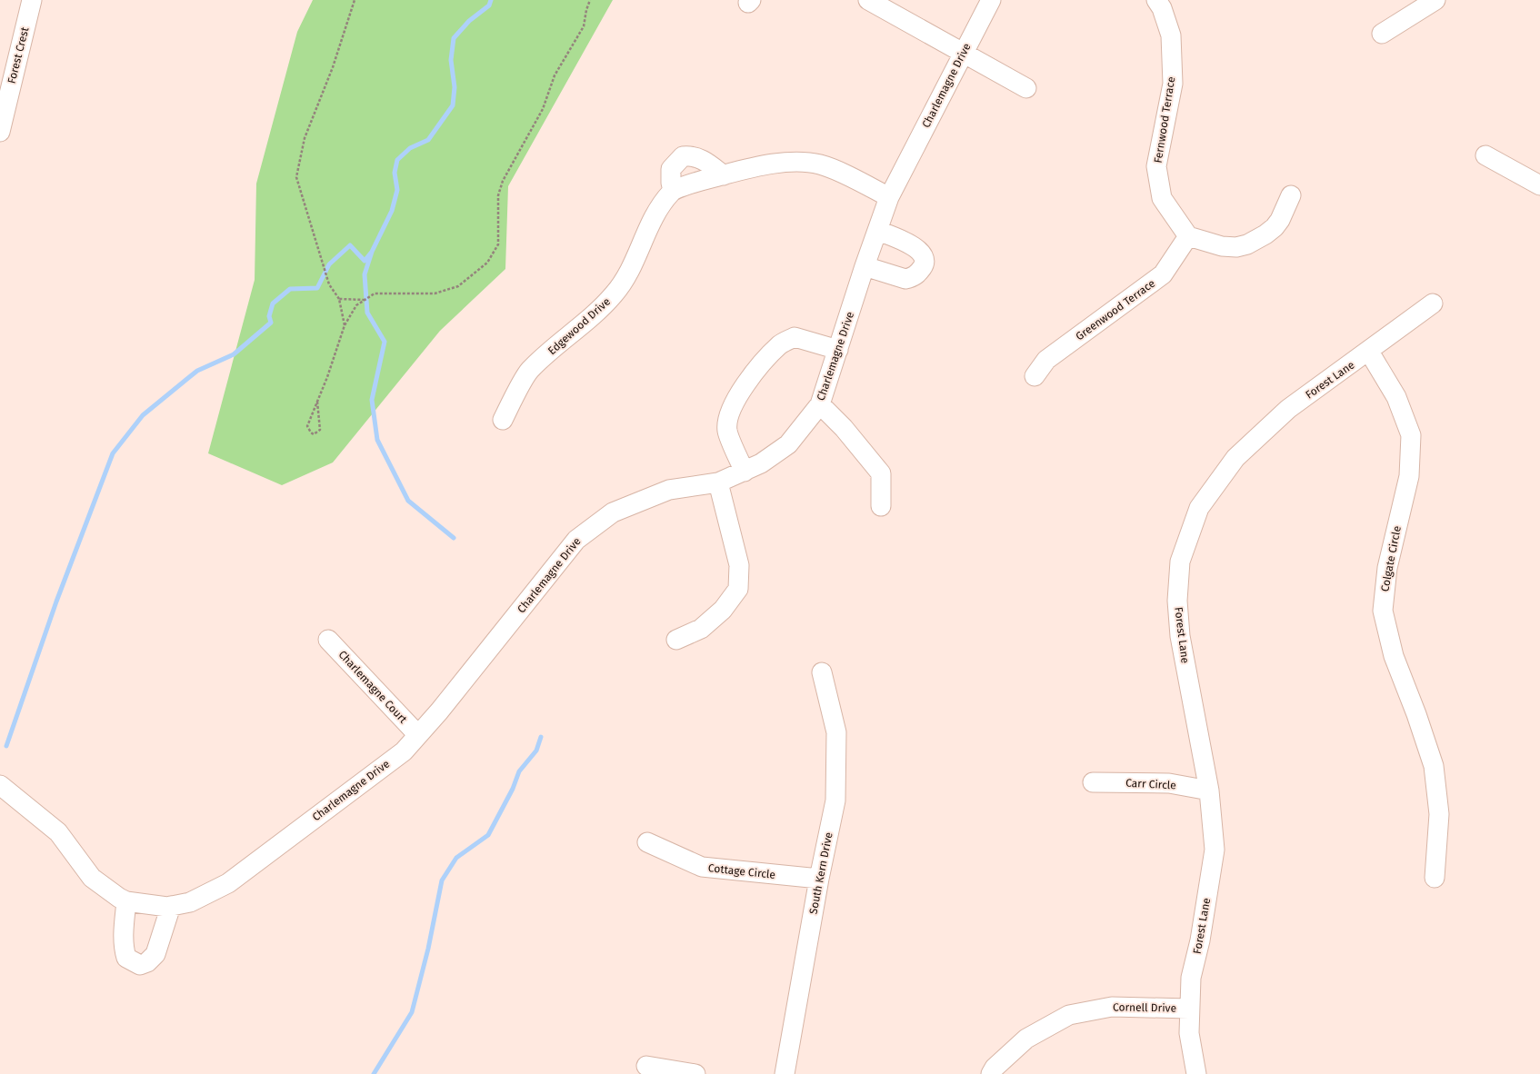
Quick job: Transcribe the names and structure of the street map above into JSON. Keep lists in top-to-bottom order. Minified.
{"streets":{"street":["Forest Crest","Charlemagne Drive","Fernwood Terrace","Greenwood Terrace","Edgewood Drive","Forest Lane","Colgate Circle","Charlemagne Court","Carr Circle","Cottage Circle","South Kern Drive","Cornell Drive"]},"crossings":[["Charlemagne Drive","Charlemagne Court"],["Fernwood Terrace","Greenwood Terrace"],["Forest Lane","Colgate Circle"],["Forest Lane","Carr Circle"],["Forest Lane","Cornell Drive"],["Cottage Circle","South Kern Drive"]]}
